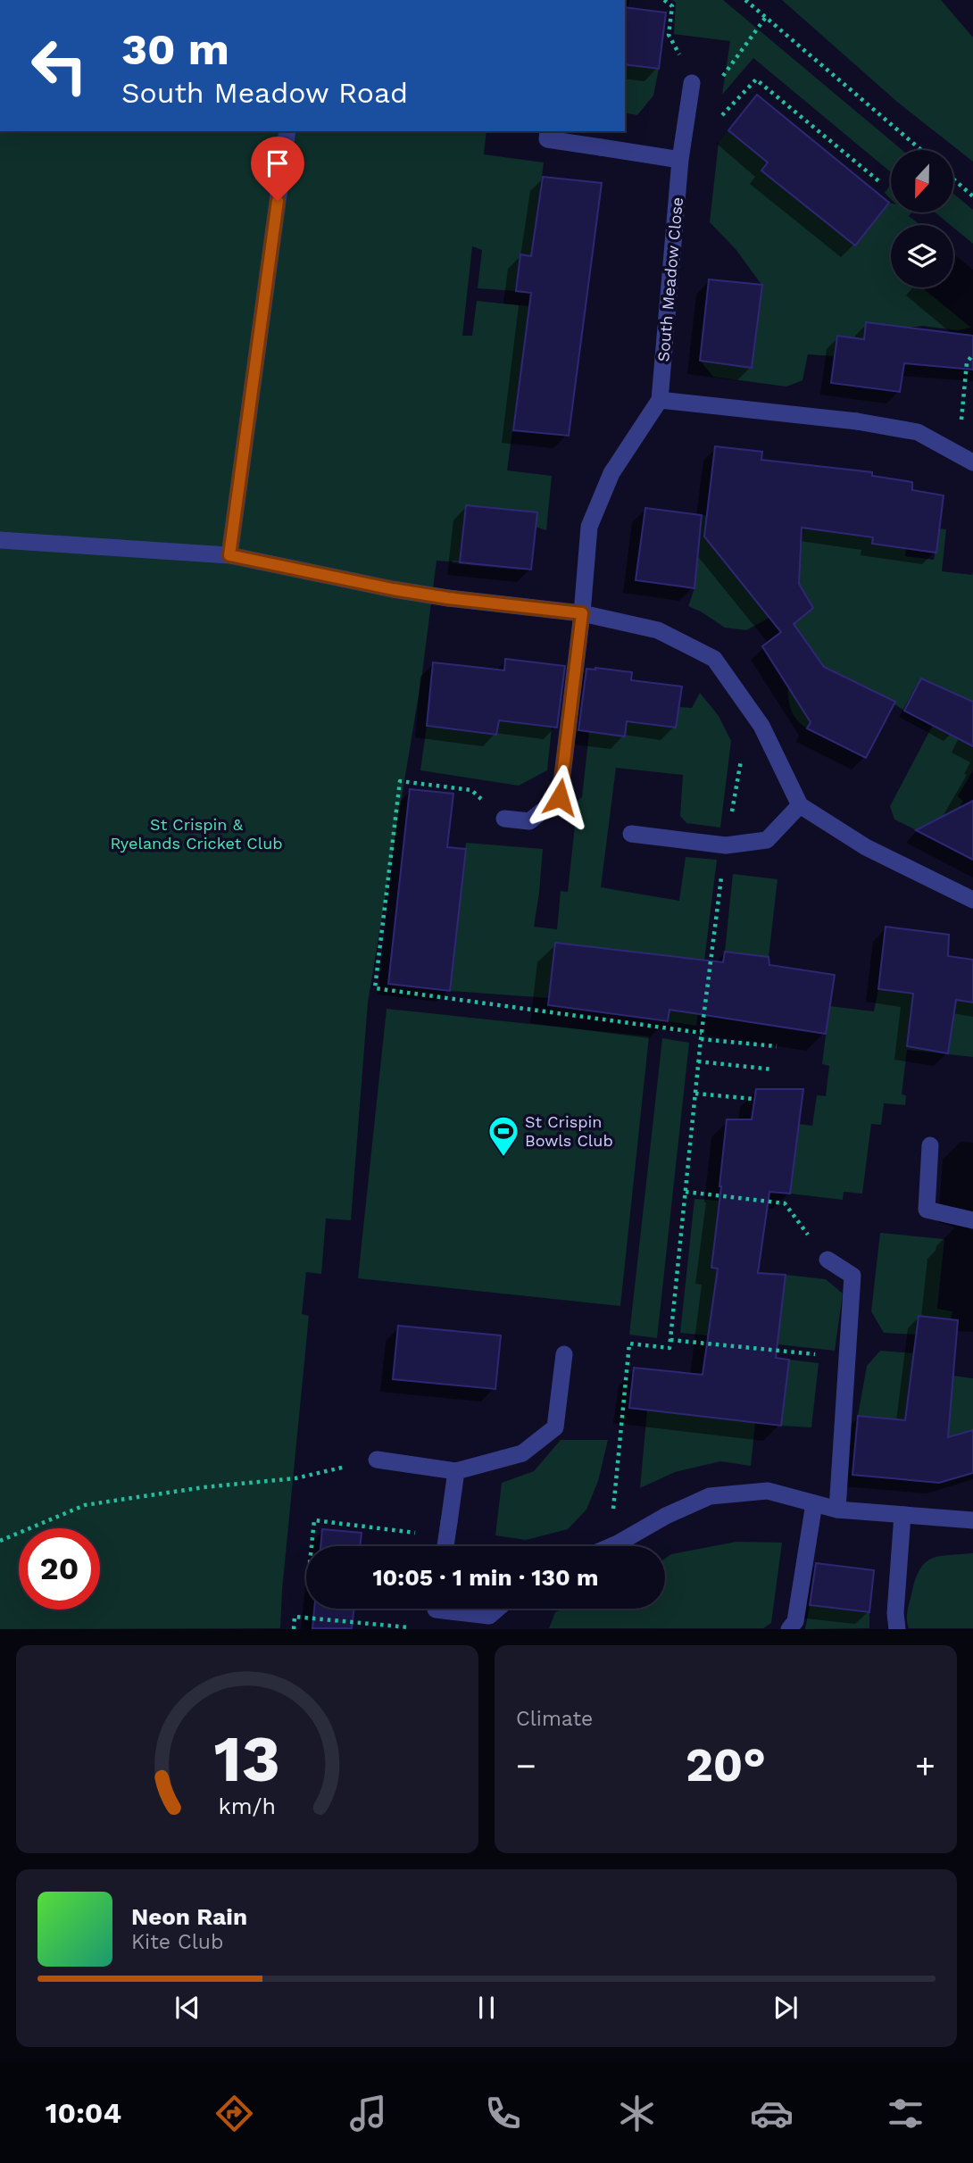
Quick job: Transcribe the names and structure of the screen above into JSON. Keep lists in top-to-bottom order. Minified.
{"streets":{"street":["South Meadow Close"]},"parks":["St Crispin & Ryelands Cricket Club"],"places":{"sports":["St Crispin Bowls Club"]},"north":"bottom","page":{"turn":["30 m","South Meadow Road"],"limit":"20","trip":"10:05 · 1 min · 130 m","tile":"Climate","heat":["−","20°","+"],"song":["Neon Rain","Kite Club"],"tabs":"10:04","gauge":["13","km/h"]}}
